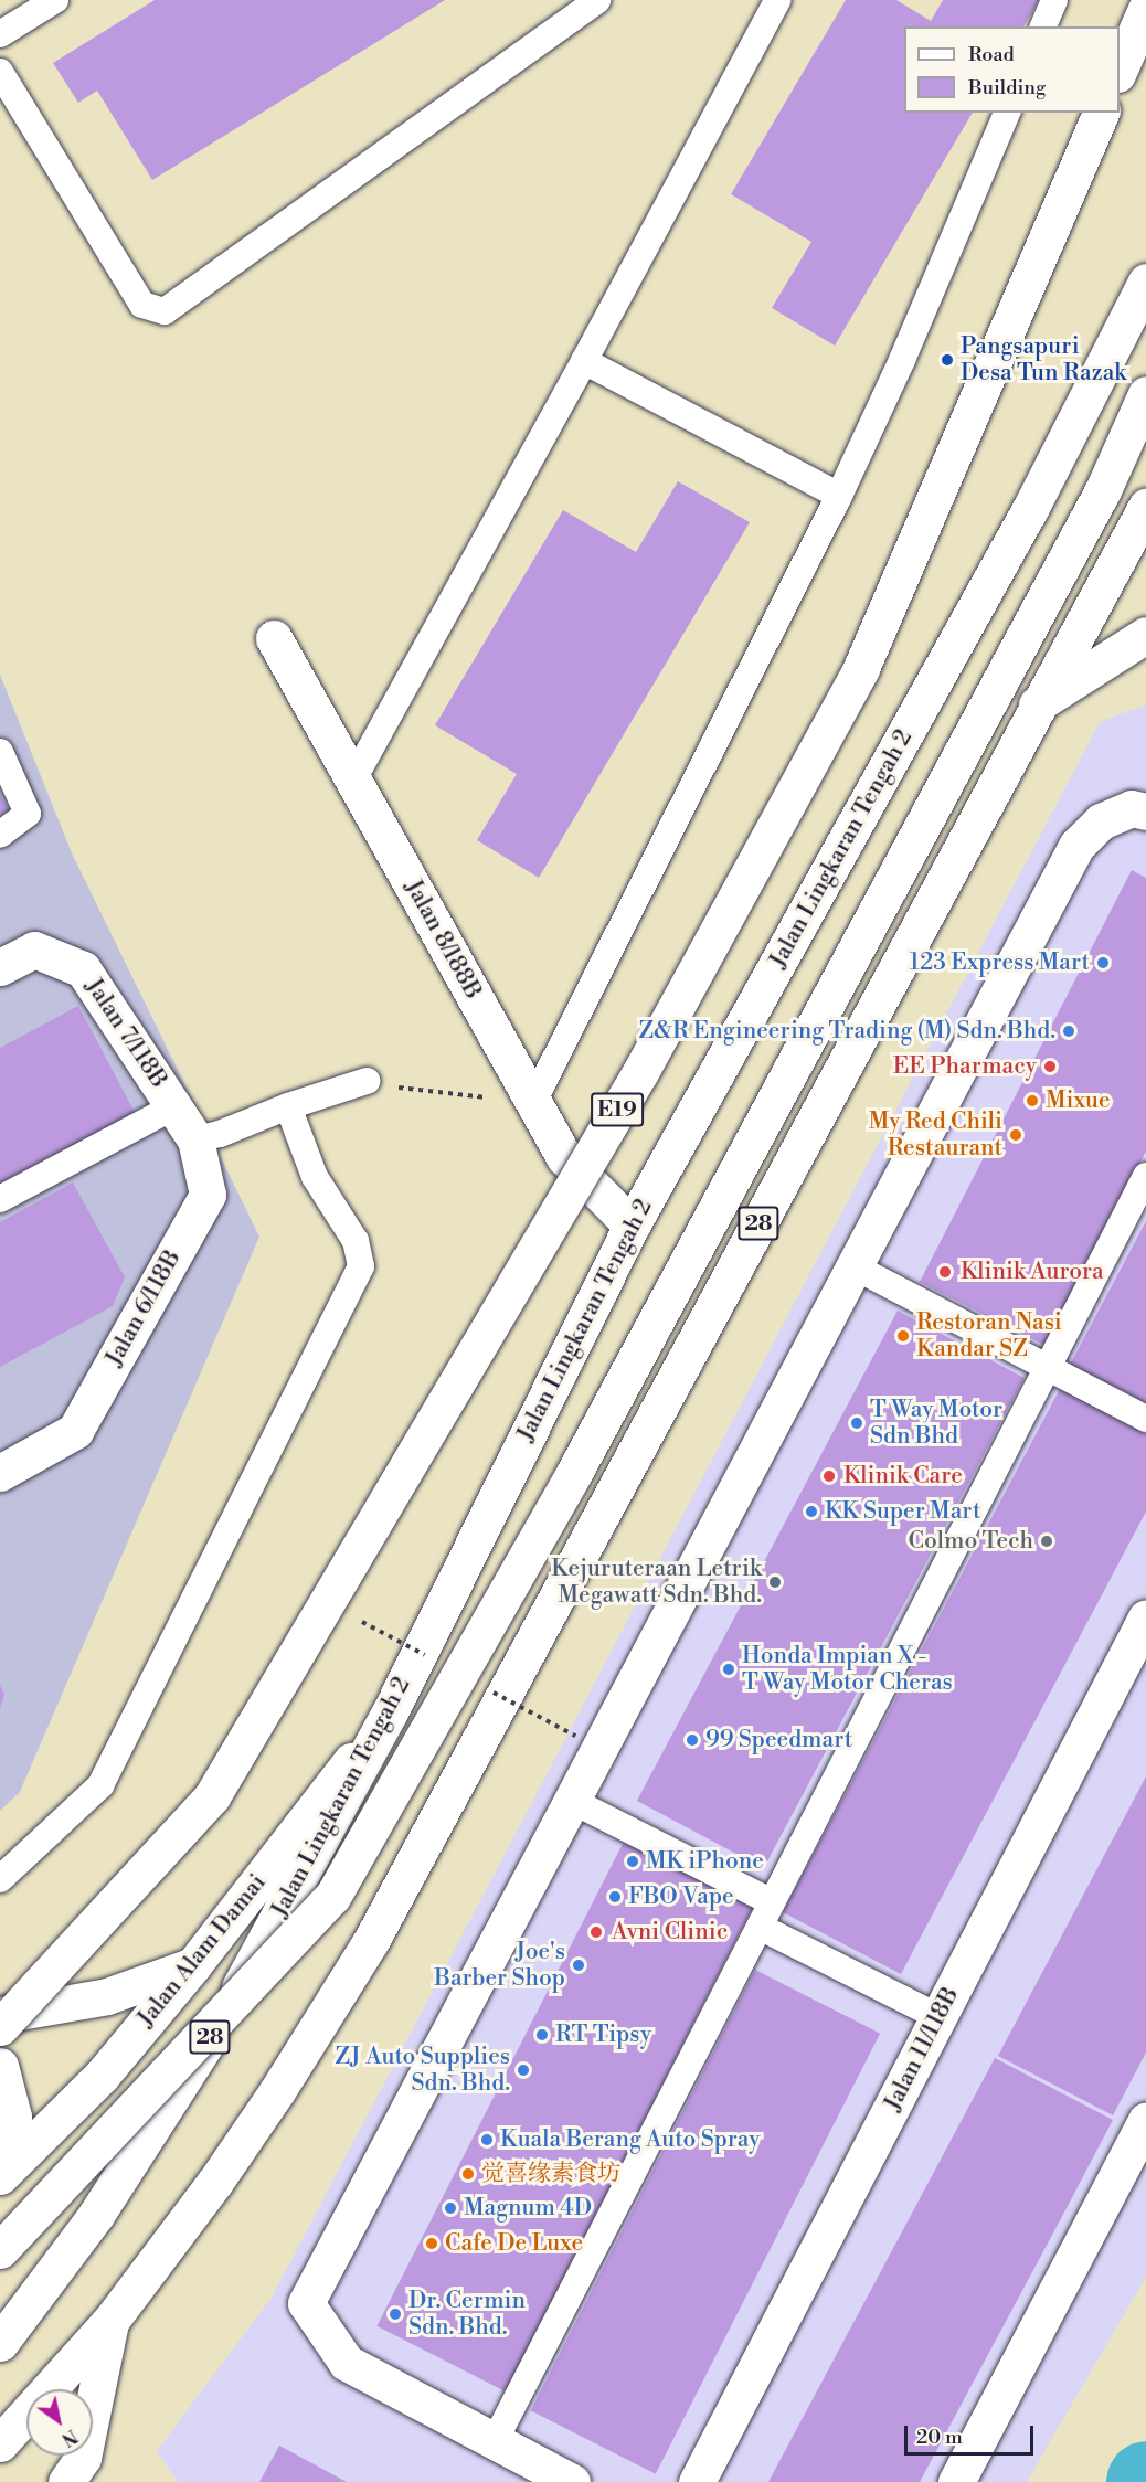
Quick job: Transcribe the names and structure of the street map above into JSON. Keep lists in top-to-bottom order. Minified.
{"streets":{"main road":["Jalan Lingkaran Tengah 2","Jalan 8/188B","Jalan 7/118B","E19","28","Jalan 6/118B","Jalan Alam Damai","Jalan 11/118B"]},"crossings":[["Jalan Lingkaran Tengah 2","Jalan 8/188B"],["Jalan Lingkaran Tengah 2","Jalan Alam Damai"],["Jalan 7/118B","Jalan 6/118B"]],"places":["Pangsapuri Desa Tun Razak","123 Express Mart","Z&R Engineering Trading (M) Sdn. Bhd.","EE Pharmacy","Mixue","My Red Chili Restaurant","Klinik Aurora","Restoran Nasi Kandar SZ","T Way Motor Sdn Bhd","Klinik Care","KK Super Mart","Colmo Tech","Kejuruteraan Letrik Megawatt Sdn. Bhd.","Honda Impian X - T Way Motor Cheras","99 Speedmart","MK iPhone","FBO Vape","Avni Clinic","Joe's Barber Shop","RT Tipsy","ZJ Auto Supplies Sdn. Bhd.","Kuala Berang Auto Spray","觉喜缘素食坊","Magnum 4D","Cafe De Luxe","Dr. Cermin Sdn. Bhd."],"legend":["Road","Building"],"scale_bar":"20 m","north":"bottom right"}
